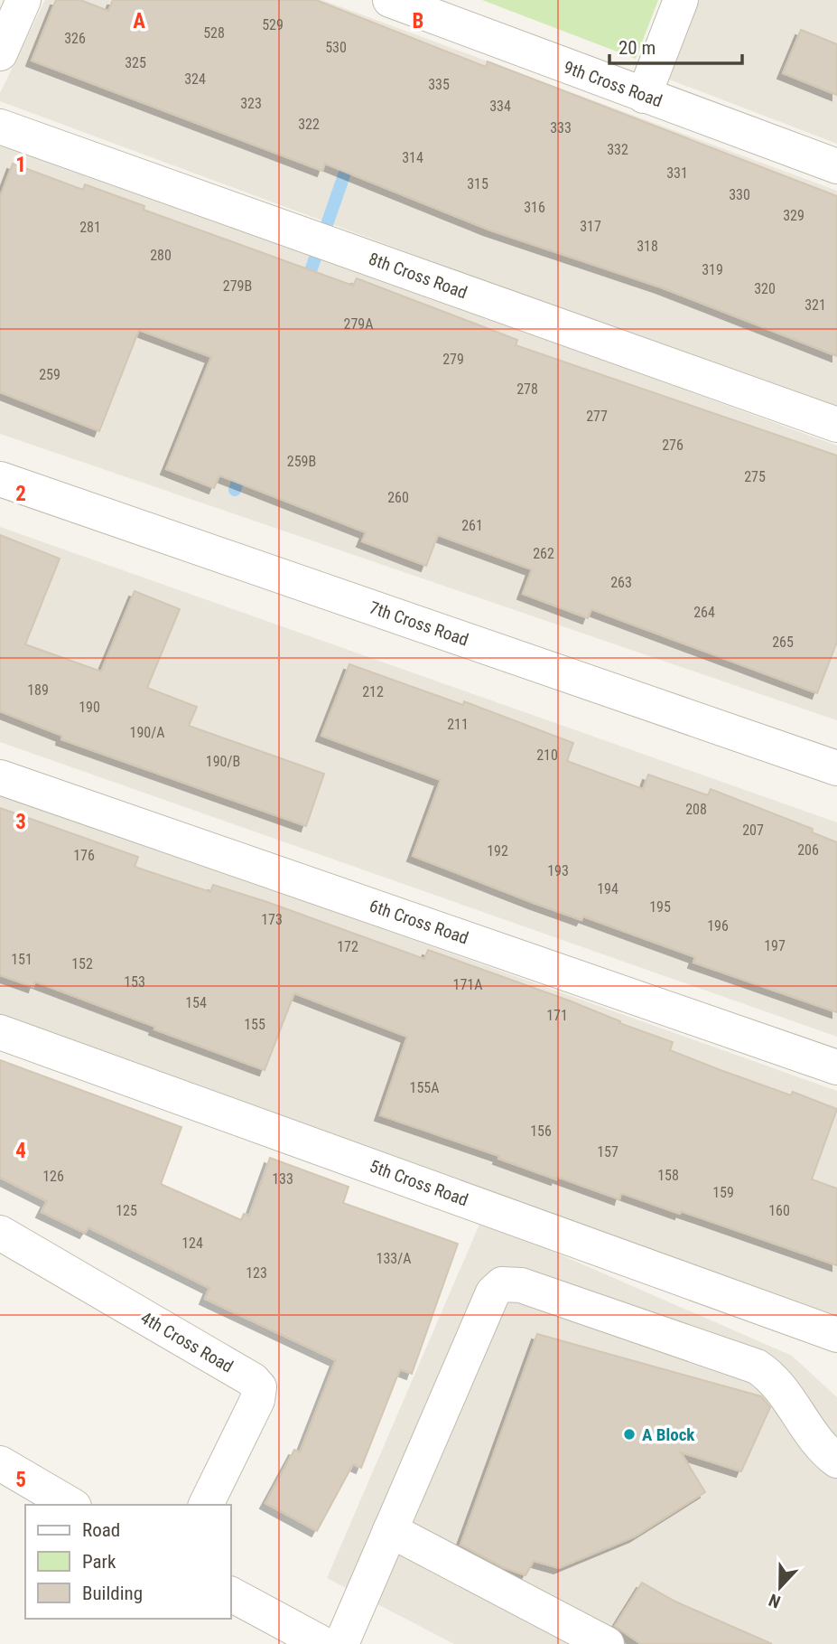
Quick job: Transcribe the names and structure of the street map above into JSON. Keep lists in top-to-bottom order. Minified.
{"streets":{"street":["9th Cross Road","8th Cross Road","7th Cross Road","6th Cross Road","5th Cross Road","4th Cross Road"]},"places":["A Block"],"house_numbers":["529","528","326","530","325","324","335","323","334","322","333","332","314","331","315","330","316","329","317","281","318","280","319","279B","320","321","279A","279","259","278","277","276","259B","275","260","261","262","263","264","265","189","212","190","211","190/A","210","190/B","208","207","206","192","176","193","194","195","173","196","197","172","151","152","153","171A","154","171","155","155A","156","157","158","126","133","159","125","160","124","133/A","123"],"legend":["Road","Park","Building"],"scale_bar":"20 m","north":"bottom","grid":{"columns":["A","B"],"rows":["1","2","3","4","5"]}}
